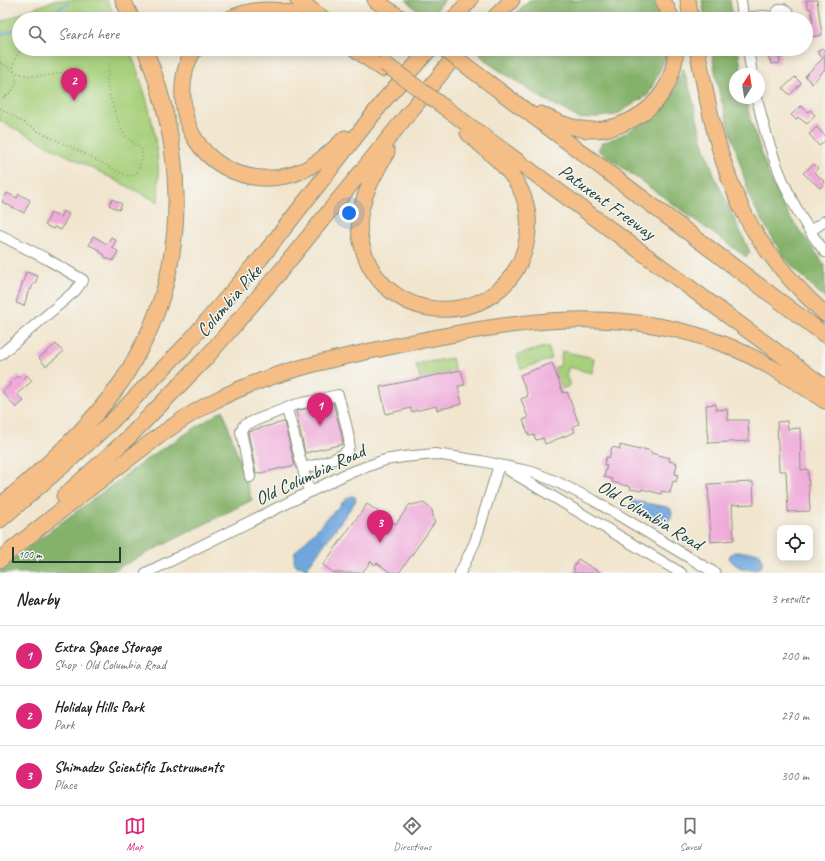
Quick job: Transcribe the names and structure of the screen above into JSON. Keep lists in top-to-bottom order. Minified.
{"streets":{"highway":["Patuxent Freeway","Columbia Pike"],"street":["Old Columbia Road"]},"scale_bar":"100 m","north":"top","page":{"search":"Search here","pins":["2","1","3"],"scale":"100 m","heading":["Nearby","3 results"],"list":[{"mark":"1","name":"Extra Space Storage","note":"Shop · Old Columbia Road","value":"200 m"},{"mark":"2","name":"Holiday Hills Park","note":"Park","value":"270 m"},{"mark":"3","name":"Shimadzu Scientific Instruments","note":"Place","value":"300 m"}],"nav":["Map","Directions","Saved"]}}
